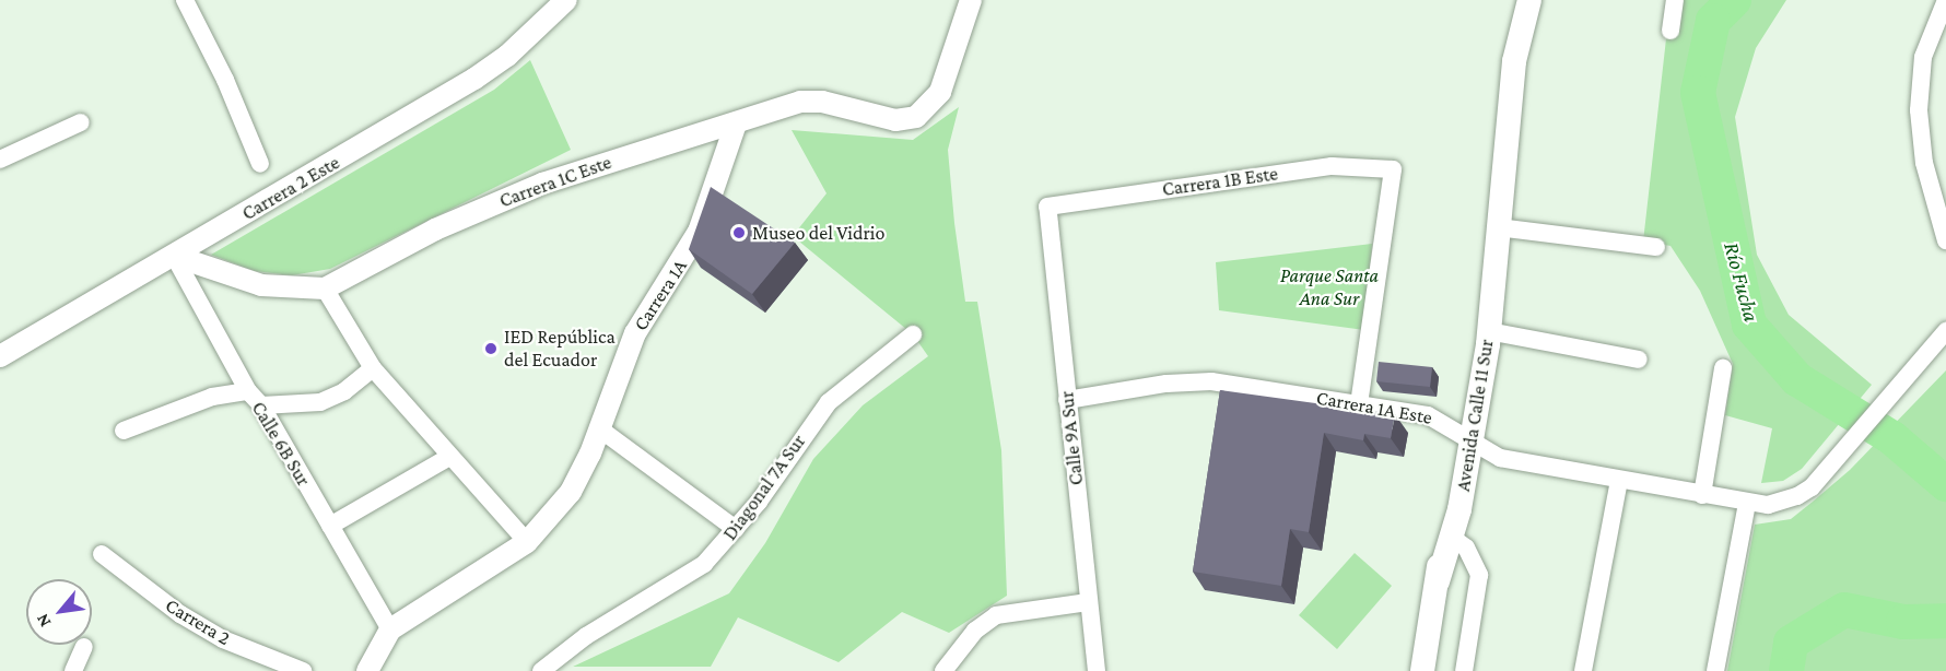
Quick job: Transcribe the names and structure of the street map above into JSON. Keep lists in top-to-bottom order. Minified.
{"streets":{"main road":["Avenida Calle 11 Sur"],"street":["Carrera 1C Este","Carrera 1B Este","Carrera 2 Este","Carrera 1A","Carrera 1A Este","Calle 9A Sur","Calle 6B Sur","Diagonal 7A Sur","Carrera 2"]},"crossings":[["Carrera 1C Este","Carrera 2 Este"],["Carrera 1C Este","Carrera 1A"],["Carrera 1C Este","Calle 6B Sur"],["Carrera 1B Este","Carrera 1A Este"],["Carrera 1B Este","Calle 9A Sur"],["Carrera 2 Este","Calle 6B Sur"],["Carrera 1A","Calle 6B Sur"],["Carrera 1A Este","Avenida Calle 11 Sur"],["Carrera 1A Este","Calle 9A Sur"]],"water":["Río Fucha"],"parks":["Parque Santa Ana Sur"],"places":["Museo del Vidrio","IED República del Ecuador"],"north":"bottom left"}
